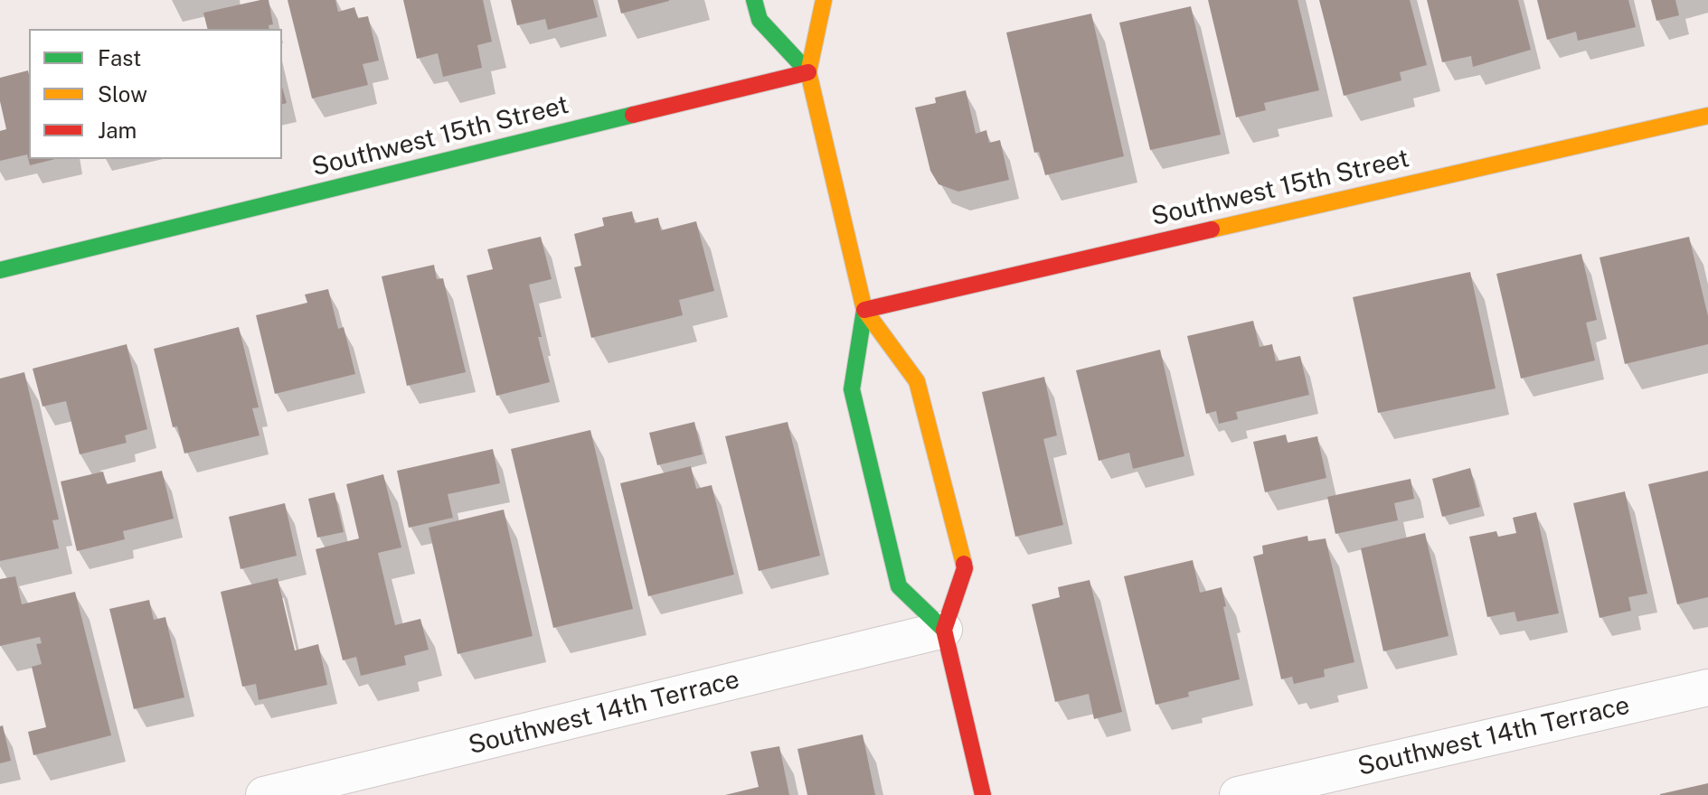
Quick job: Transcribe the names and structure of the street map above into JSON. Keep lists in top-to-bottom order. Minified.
{"streets":{"street":["Southwest 15th Street","Southwest 14th Terrace"]},"legend":["Fast","Slow","Jam"]}
